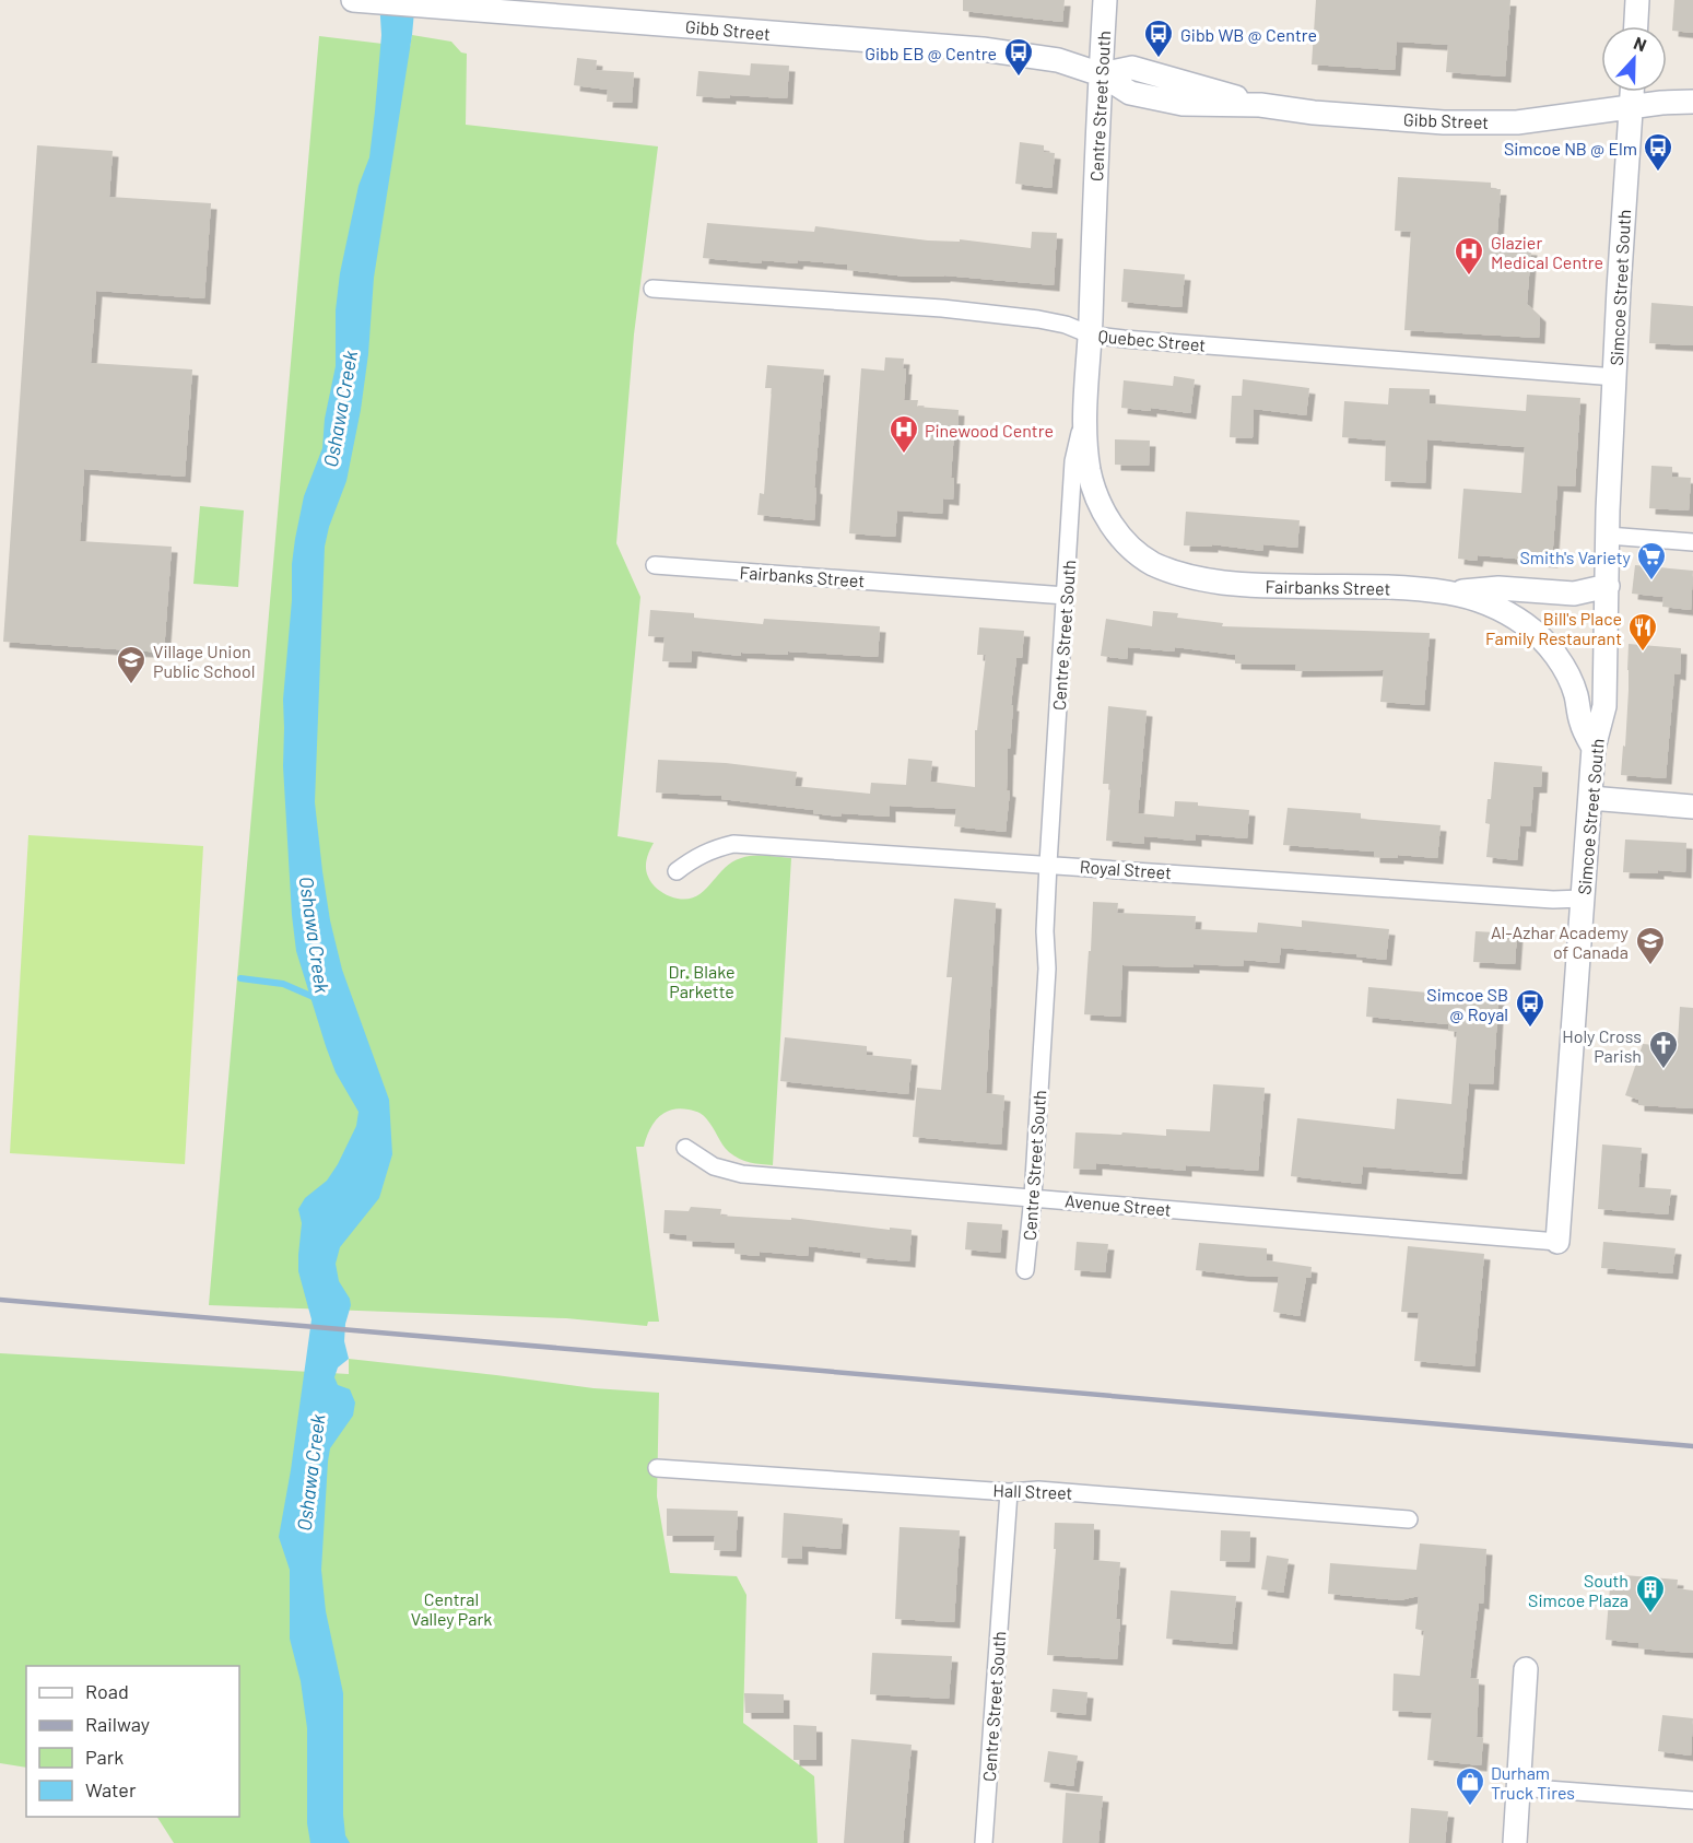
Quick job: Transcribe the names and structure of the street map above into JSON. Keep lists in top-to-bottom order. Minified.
{"streets":{"main road":["Gibb Street","Centre Street South","Simcoe Street South","Fairbanks Street"],"street":["Quebec Street","Royal Street","Avenue Street","Hall Street"]},"crossings":[["Gibb Street","Centre Street South"],["Gibb Street","Simcoe Street South"],["Centre Street South","Quebec Street"],["Centre Street South","Fairbanks Street"],["Centre Street South","Royal Street"],["Centre Street South","Avenue Street"],["Centre Street South","Hall Street"],["Simcoe Street South","Quebec Street"],["Simcoe Street South","Fairbanks Street"],["Simcoe Street South","Royal Street"],["Simcoe Street South","Avenue Street"]],"water":["Oshawa Creek"],"parks":["Dr. Blake Parkette","Central Valley Park"],"places":{"bus stop":["Gibb WB @ Centre","Gibb EB @ Centre","Simcoe NB @ Elm","Simcoe SB @ Royal"],"hospital":["Glazier Medical Centre","Pinewood Centre"],"supermarket":["Smith's Variety"],"restaurant":["Bill's Place Family Restaurant"],"school or university":["Village Union Public School","Al-Azhar Academy of Canada"],"church":["Holy Cross Parish"],"building":["South Simcoe Plaza"],"shop":["Durham Truck Tires"]},"legend":["Road","Railway","Park","Water"],"north":"top"}
